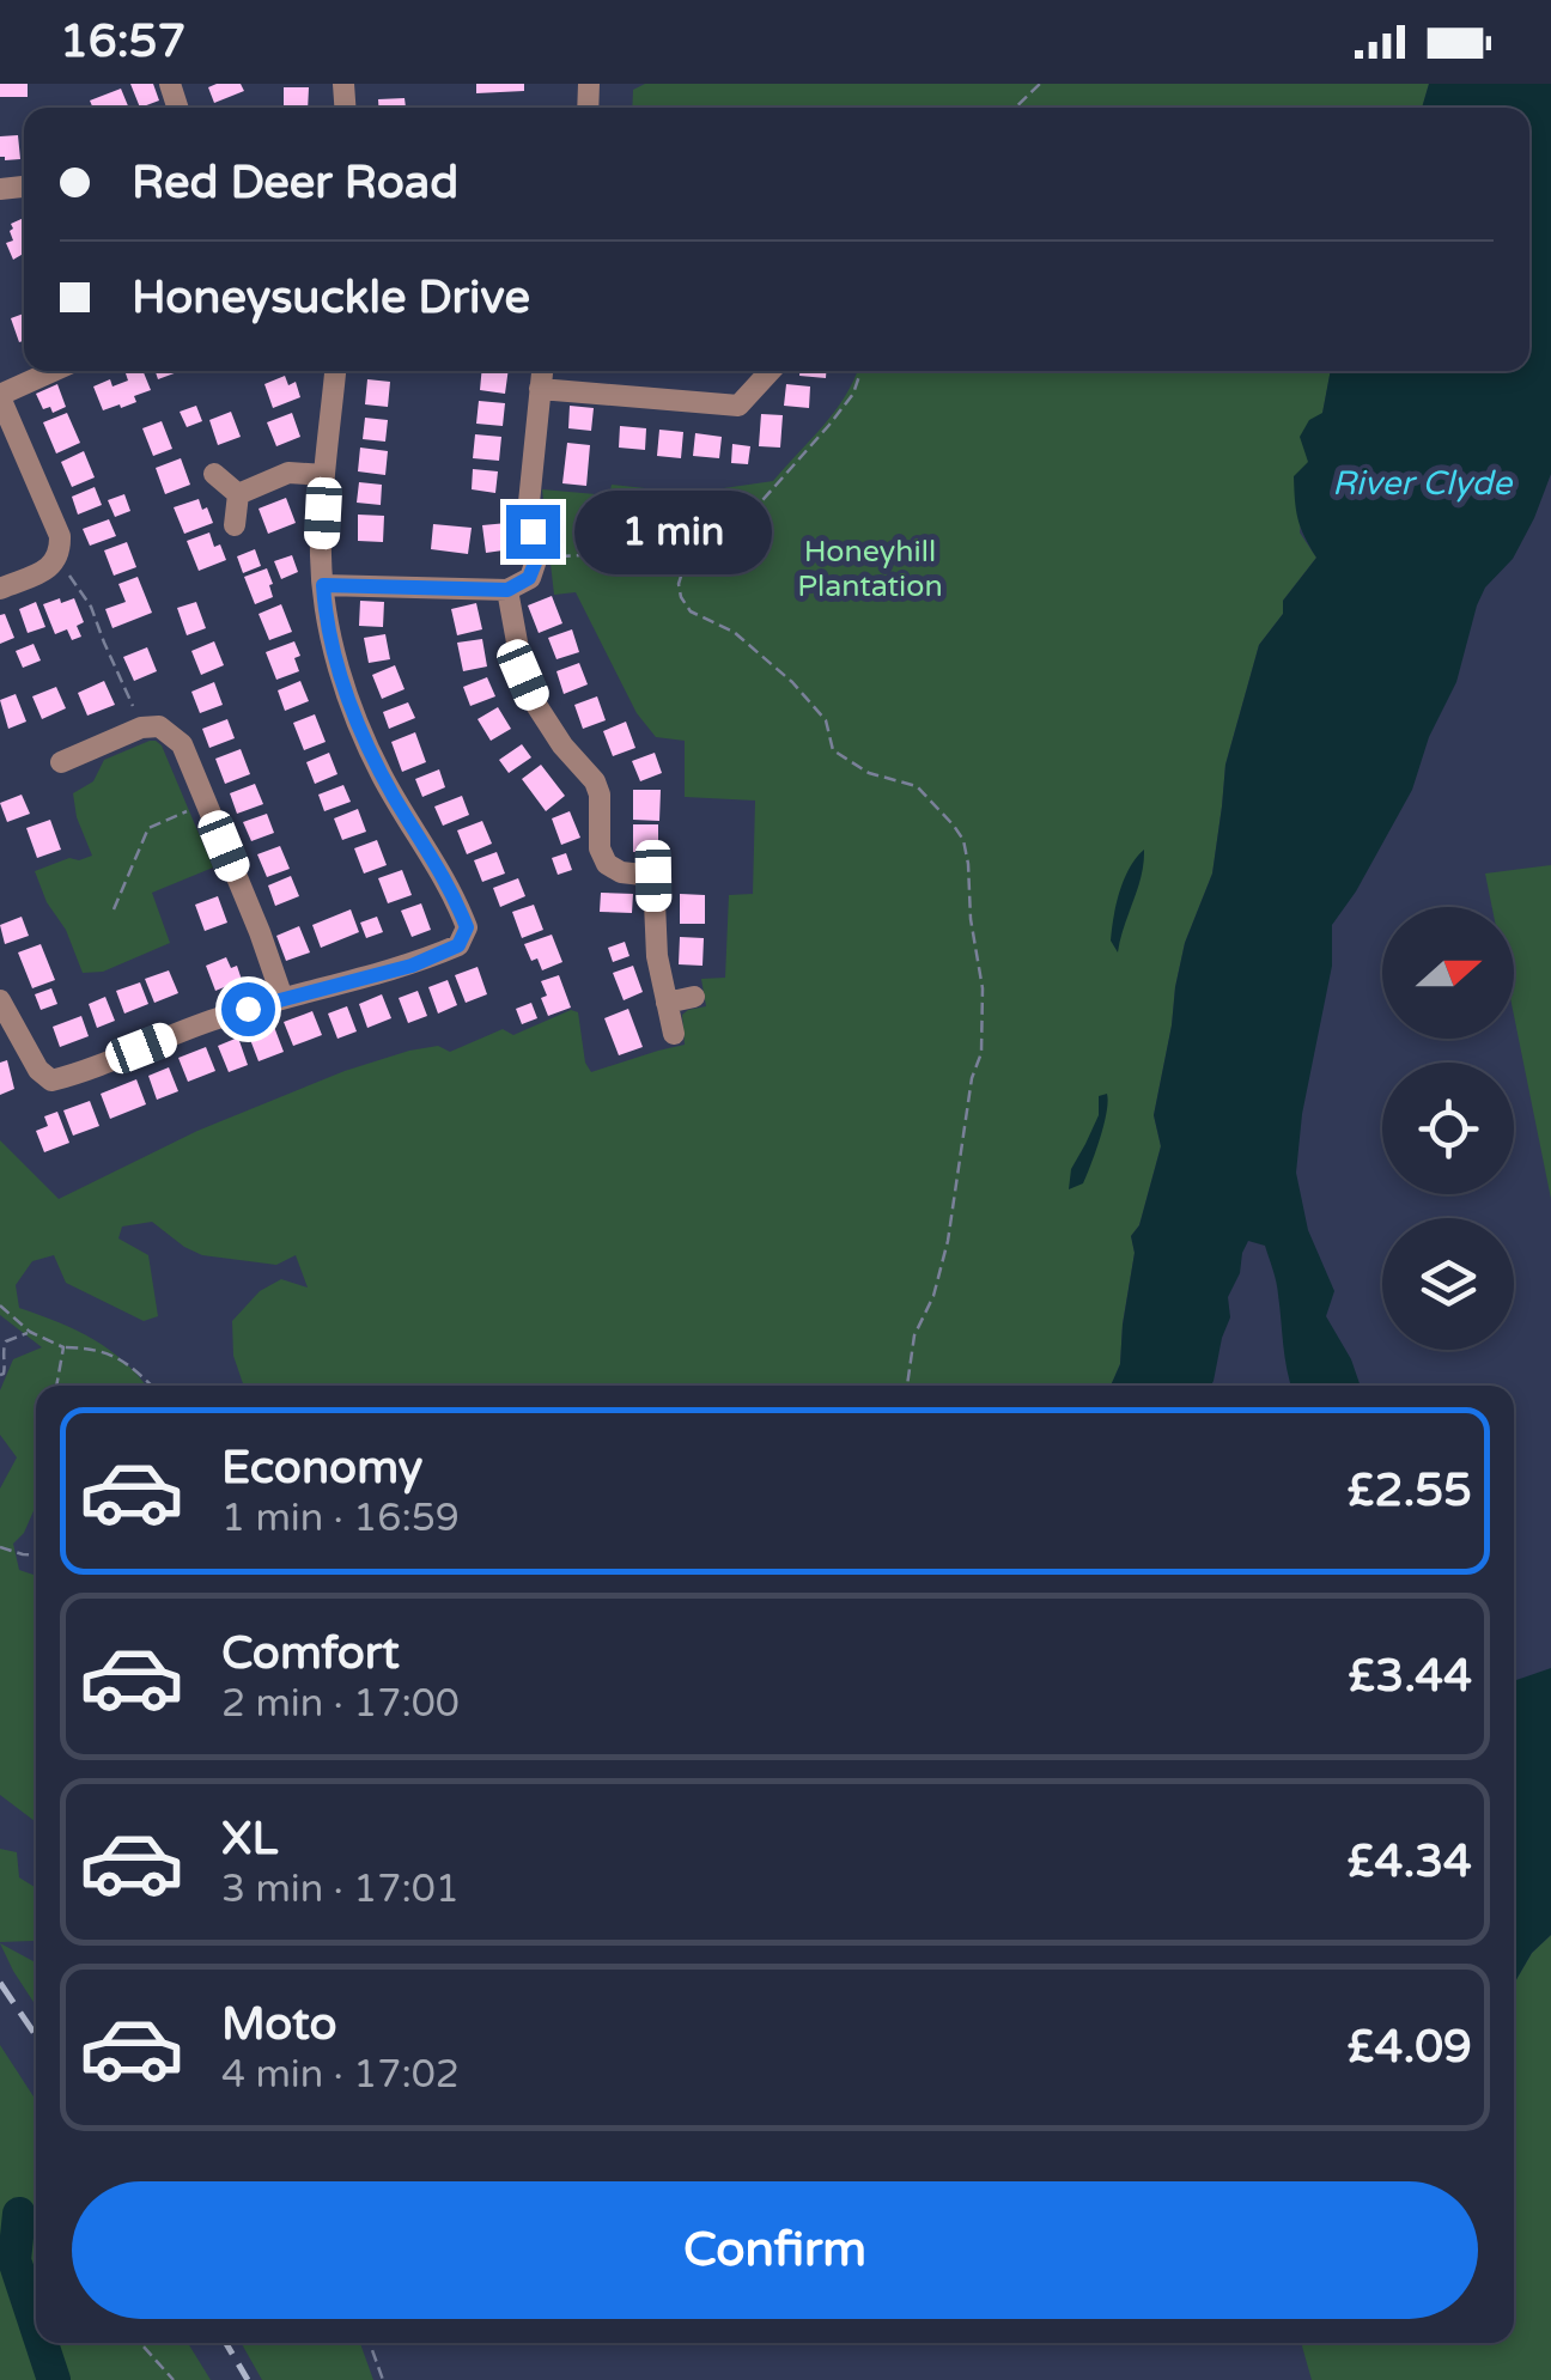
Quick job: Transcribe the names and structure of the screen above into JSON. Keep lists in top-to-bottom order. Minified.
{"water":["River Clyde"],"parks":["Honeyhill Plantation"],"north":"right","page":{"status":"16:57","banner":["Red Deer Road","Honeysuckle Drive"],"bubble":"1 min","list":[{"name":"Economy","note":"1 min · 16:59","value":"£2.55"},{"name":"Comfort","note":"2 min · 17:00","value":"£3.44"},{"name":"XL","note":"3 min · 17:01","value":"£4.34"},{"name":"Moto","note":"4 min · 17:02","value":"£4.09"}],"buttons":"Confirm"}}
